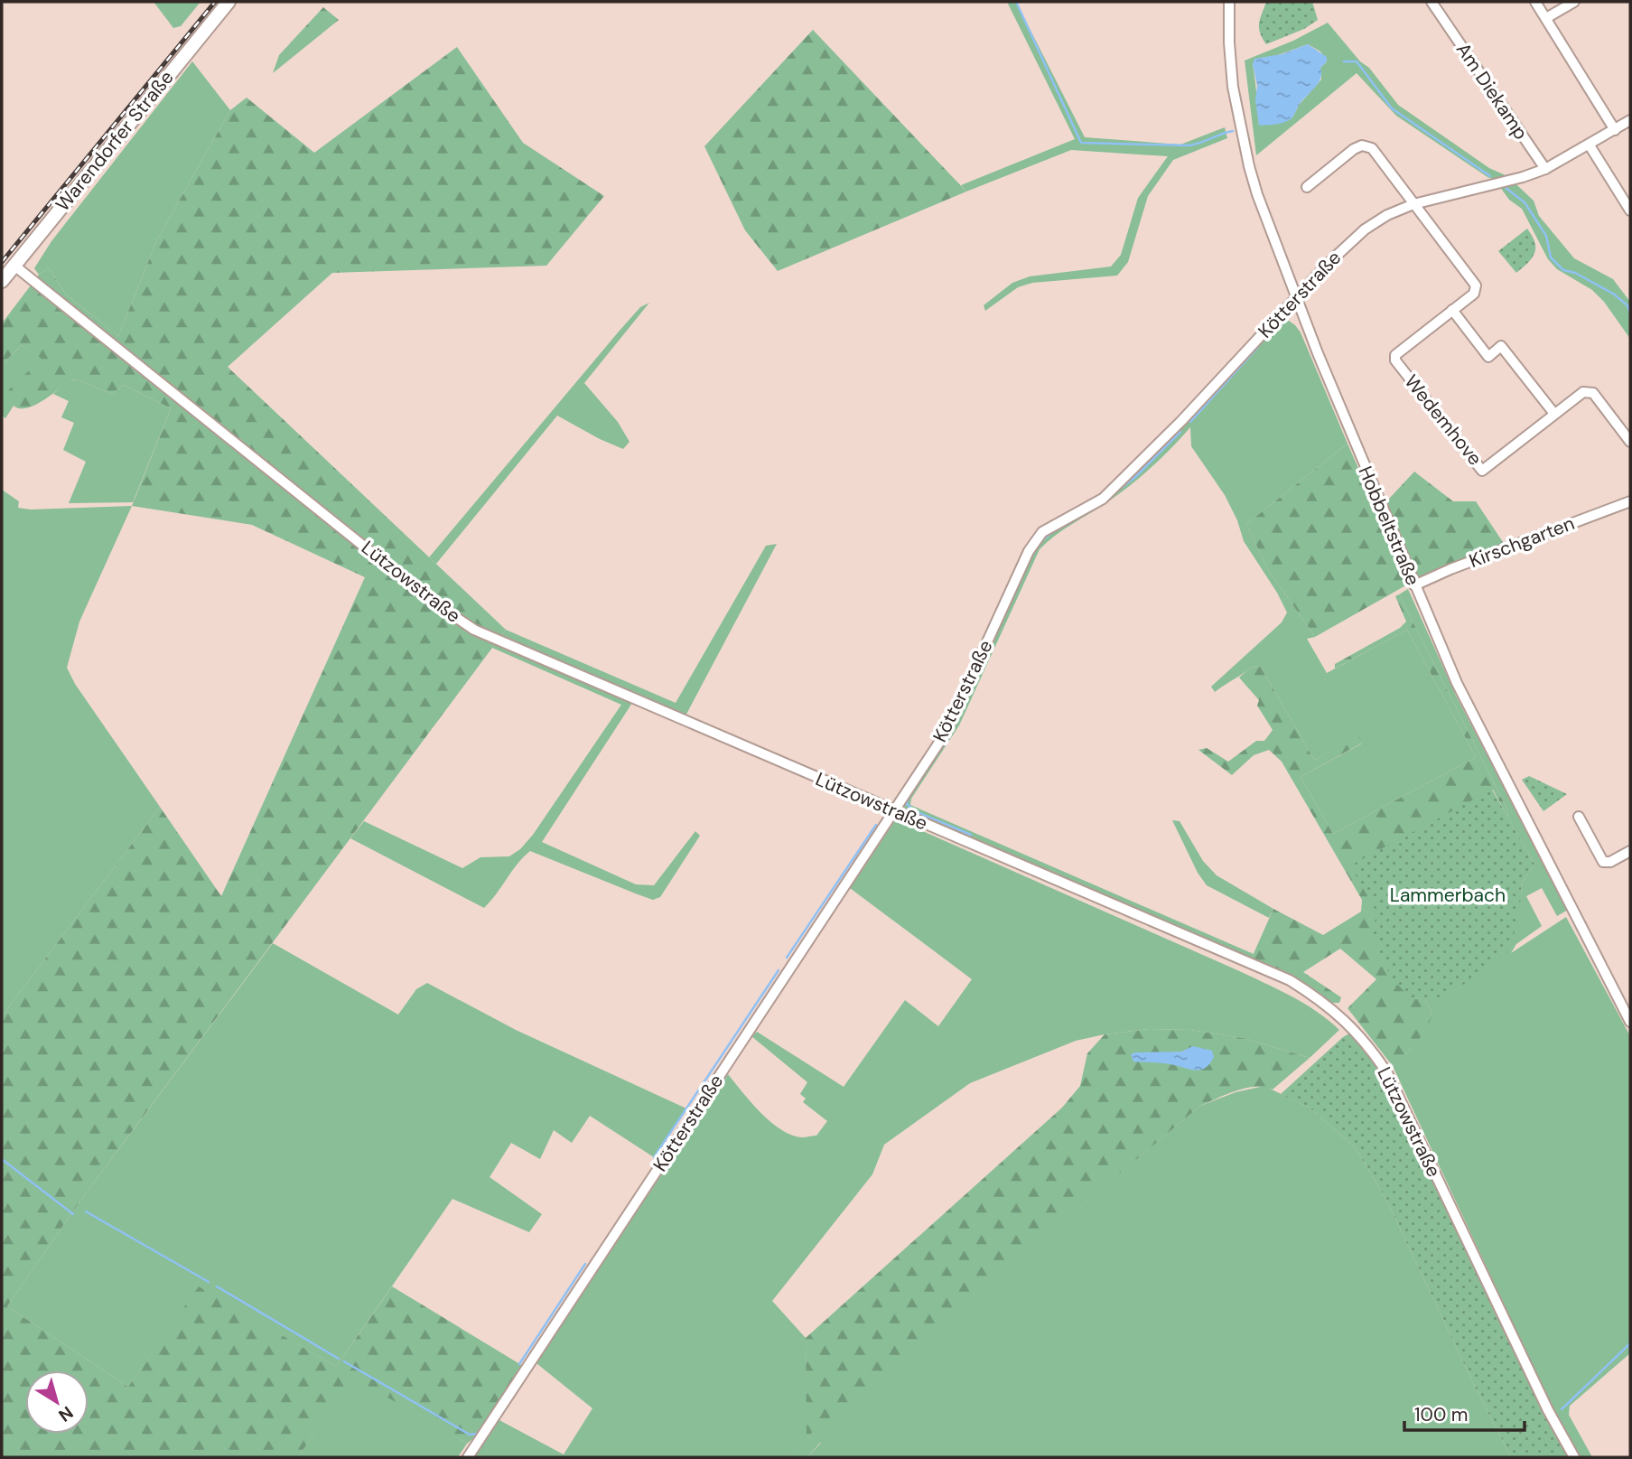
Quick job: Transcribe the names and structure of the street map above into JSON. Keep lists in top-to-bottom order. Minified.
{"streets":{"main road":["Warendorfer Straße"],"street":["Am Diekamp","Kötterstraße","Wedemhove","Hobbeltstraße","Kirschgarten","Lützowstraße"]},"crossings":[["Am Diekamp","Kötterstraße"],["Warendorfer Straße","Lützowstraße"],["Kötterstraße","Wedemhove"],["Kötterstraße","Hobbeltstraße"],["Kötterstraße","Lützowstraße"],["Hobbeltstraße","Kirschgarten"]],"parks":["Lammerbach"],"scale_bar":"100 m","north":"bottom right"}
